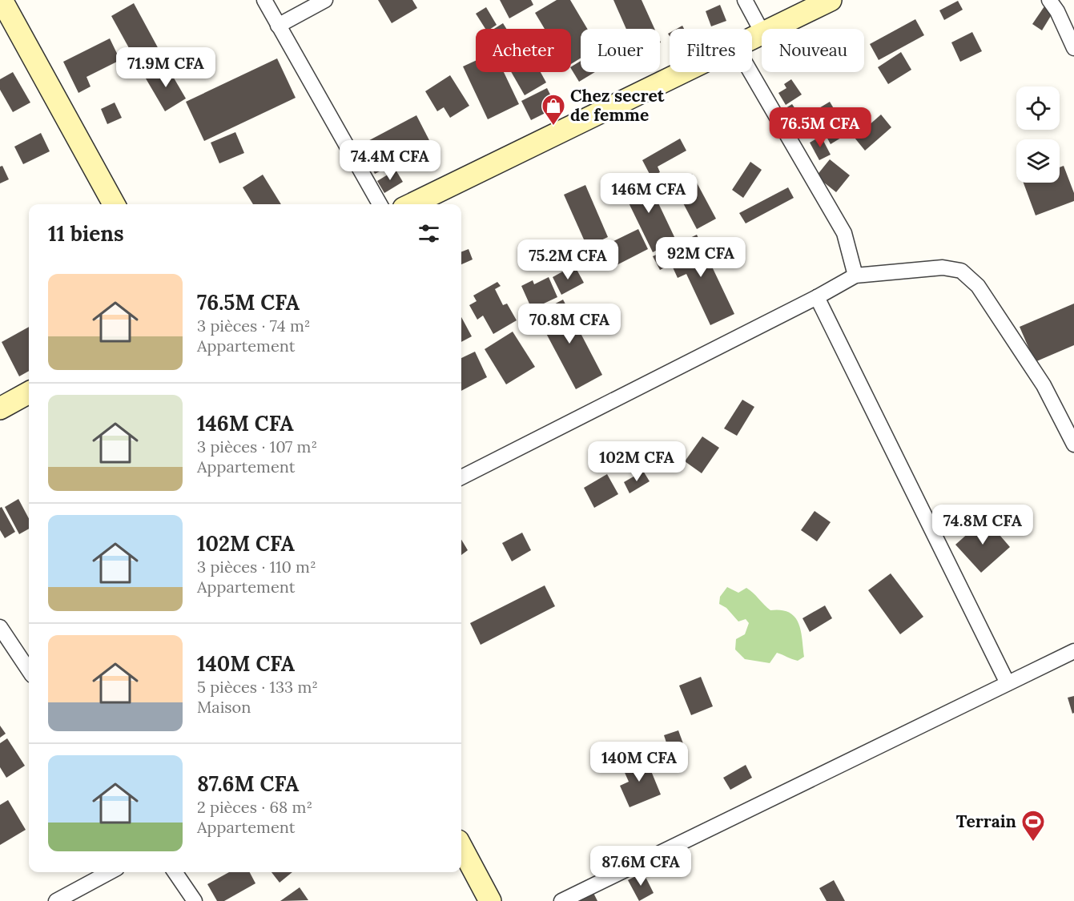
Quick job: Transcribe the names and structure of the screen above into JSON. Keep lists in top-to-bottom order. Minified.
{"places":{"shop":["Chez secret de femme"],"sports":["Terrain"]},"page":{"chip":["Acheter","Louer","Filtres","Nouveau"],"price":["71.9M CFA","76.5M CFA","74.4M CFA","146M CFA","92M CFA","75.2M CFA","70.8M CFA","102M CFA","74.8M CFA","140M CFA","87.6M CFA"],"heading":"11 biens","list":[{"name":"76.5M CFA","note":"3 pièces · 74 m² · Appartement"},{"name":"146M CFA","note":"3 pièces · 107 m² · Appartement"},{"name":"102M CFA","note":"3 pièces · 110 m² · Appartement"},{"name":"140M CFA","note":"5 pièces · 133 m² · Maison"},{"name":"87.6M CFA","note":"2 pièces · 68 m² · Appartement"}]}}
